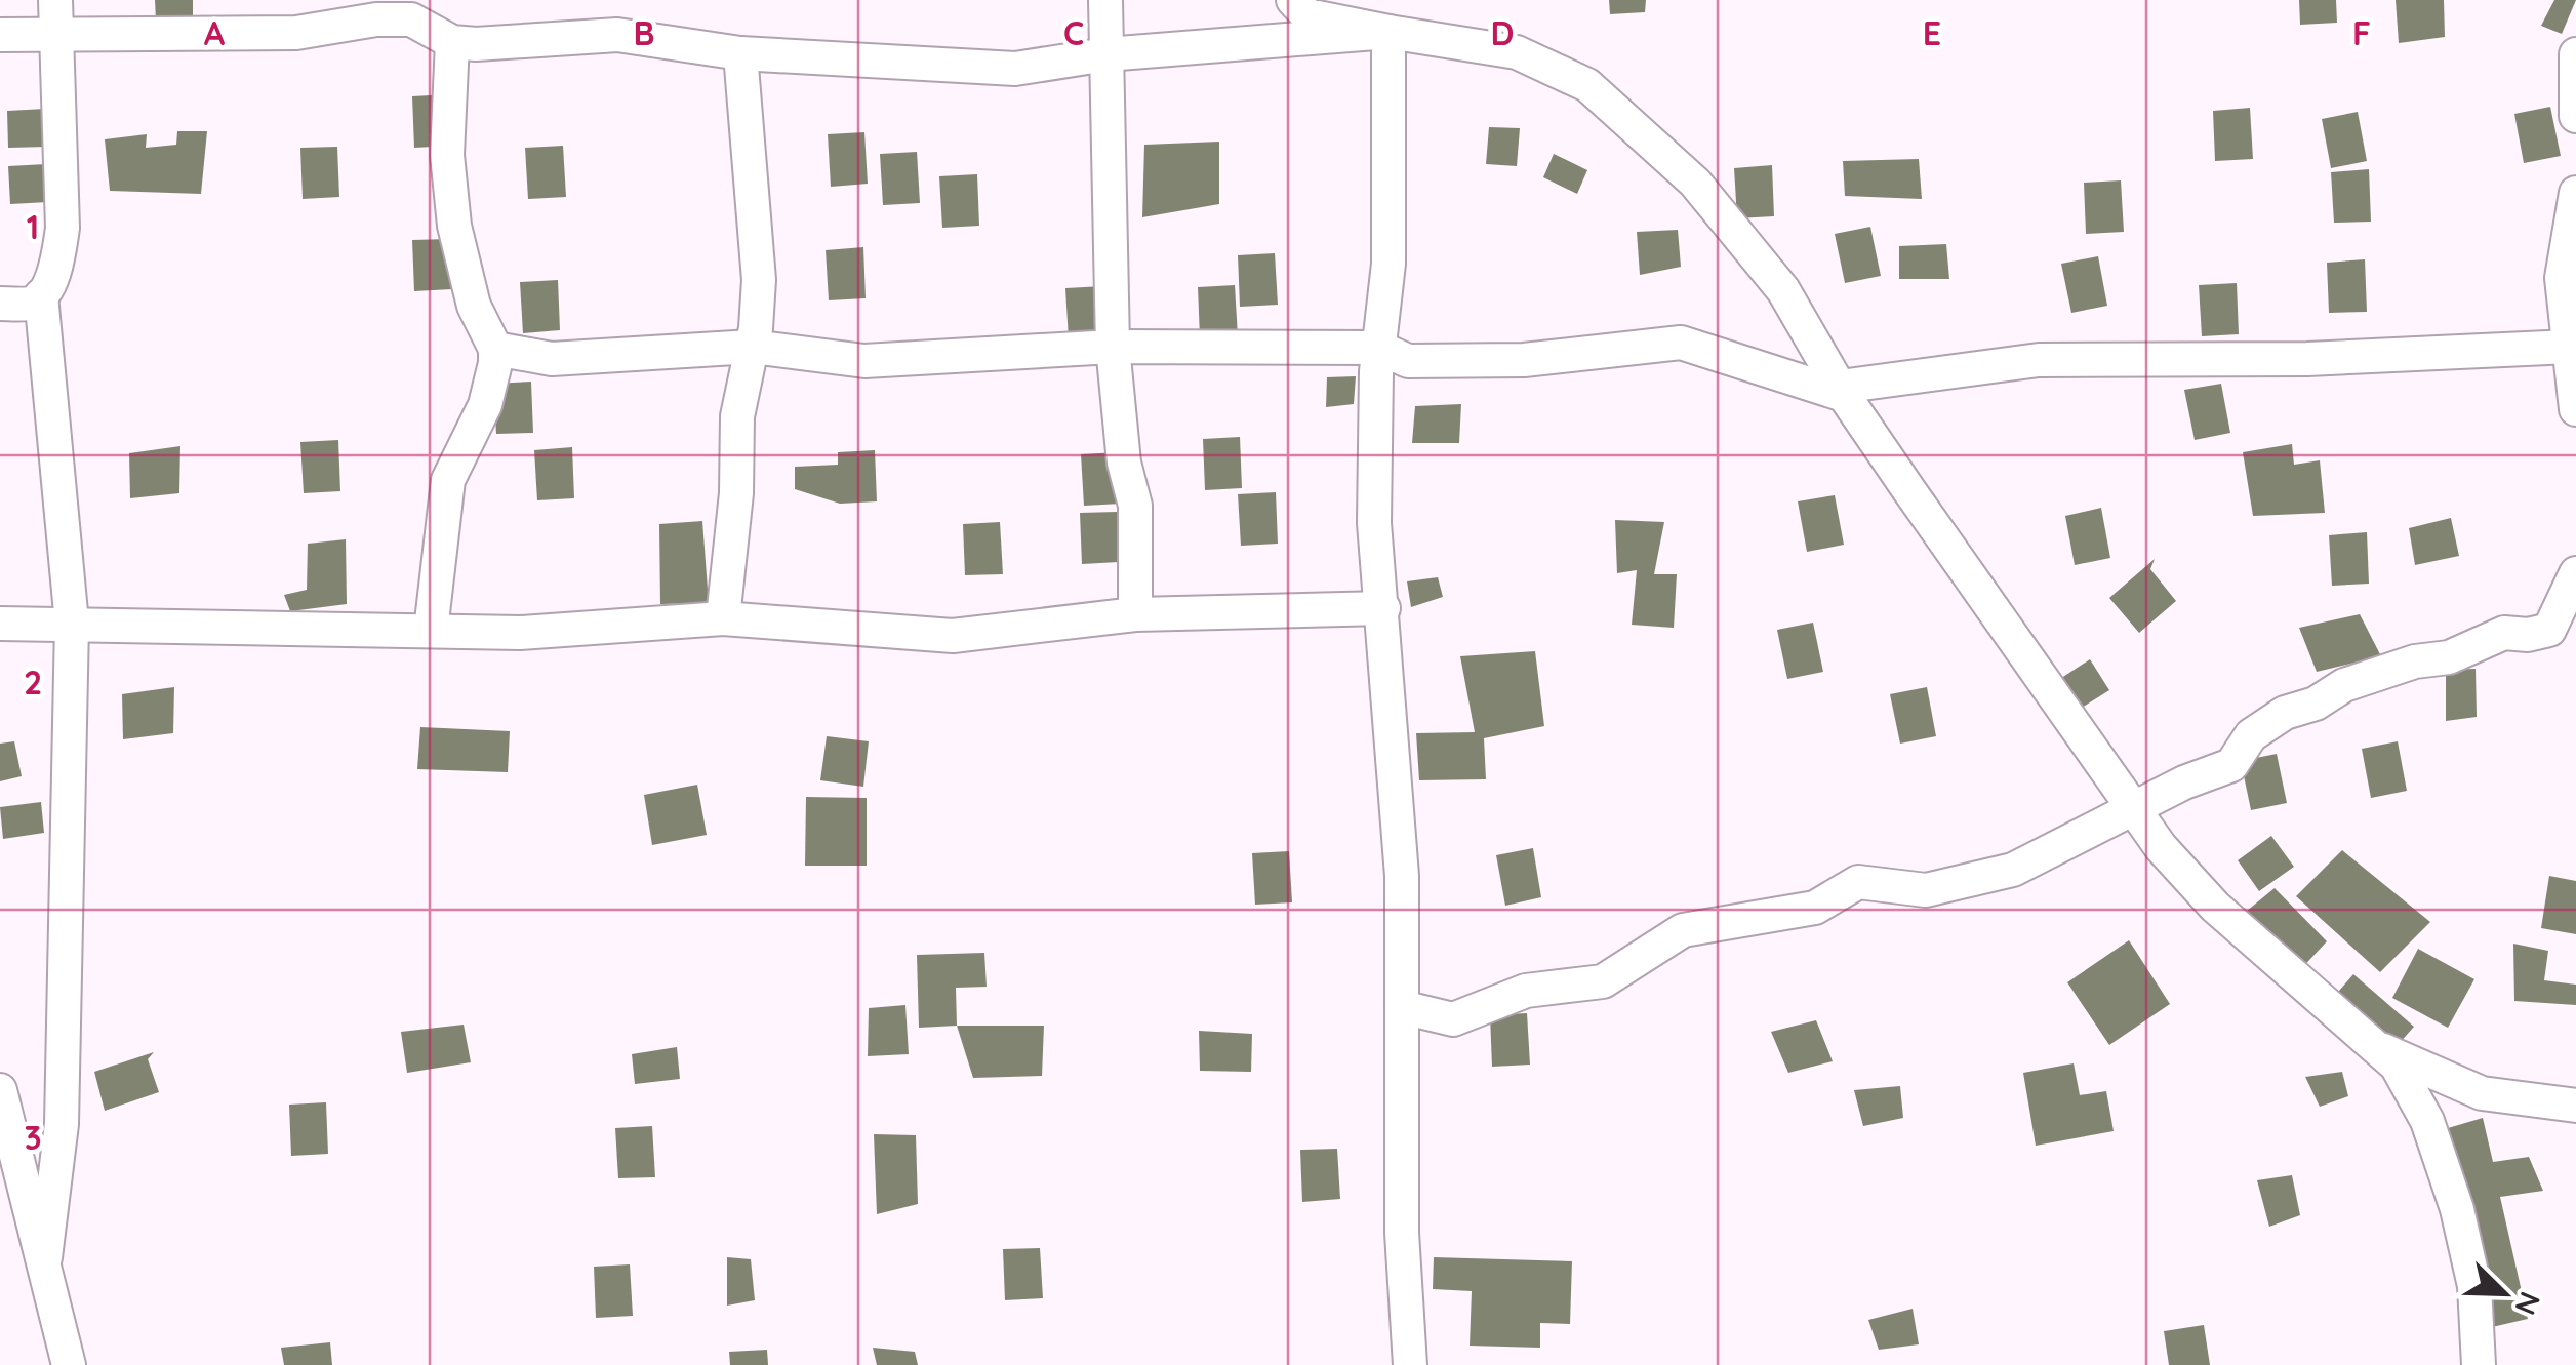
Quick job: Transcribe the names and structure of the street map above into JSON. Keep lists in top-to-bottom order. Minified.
{"north":"bottom right","grid":{"columns":["A","B","C","D","E","F"],"rows":["1","2","3"]}}
